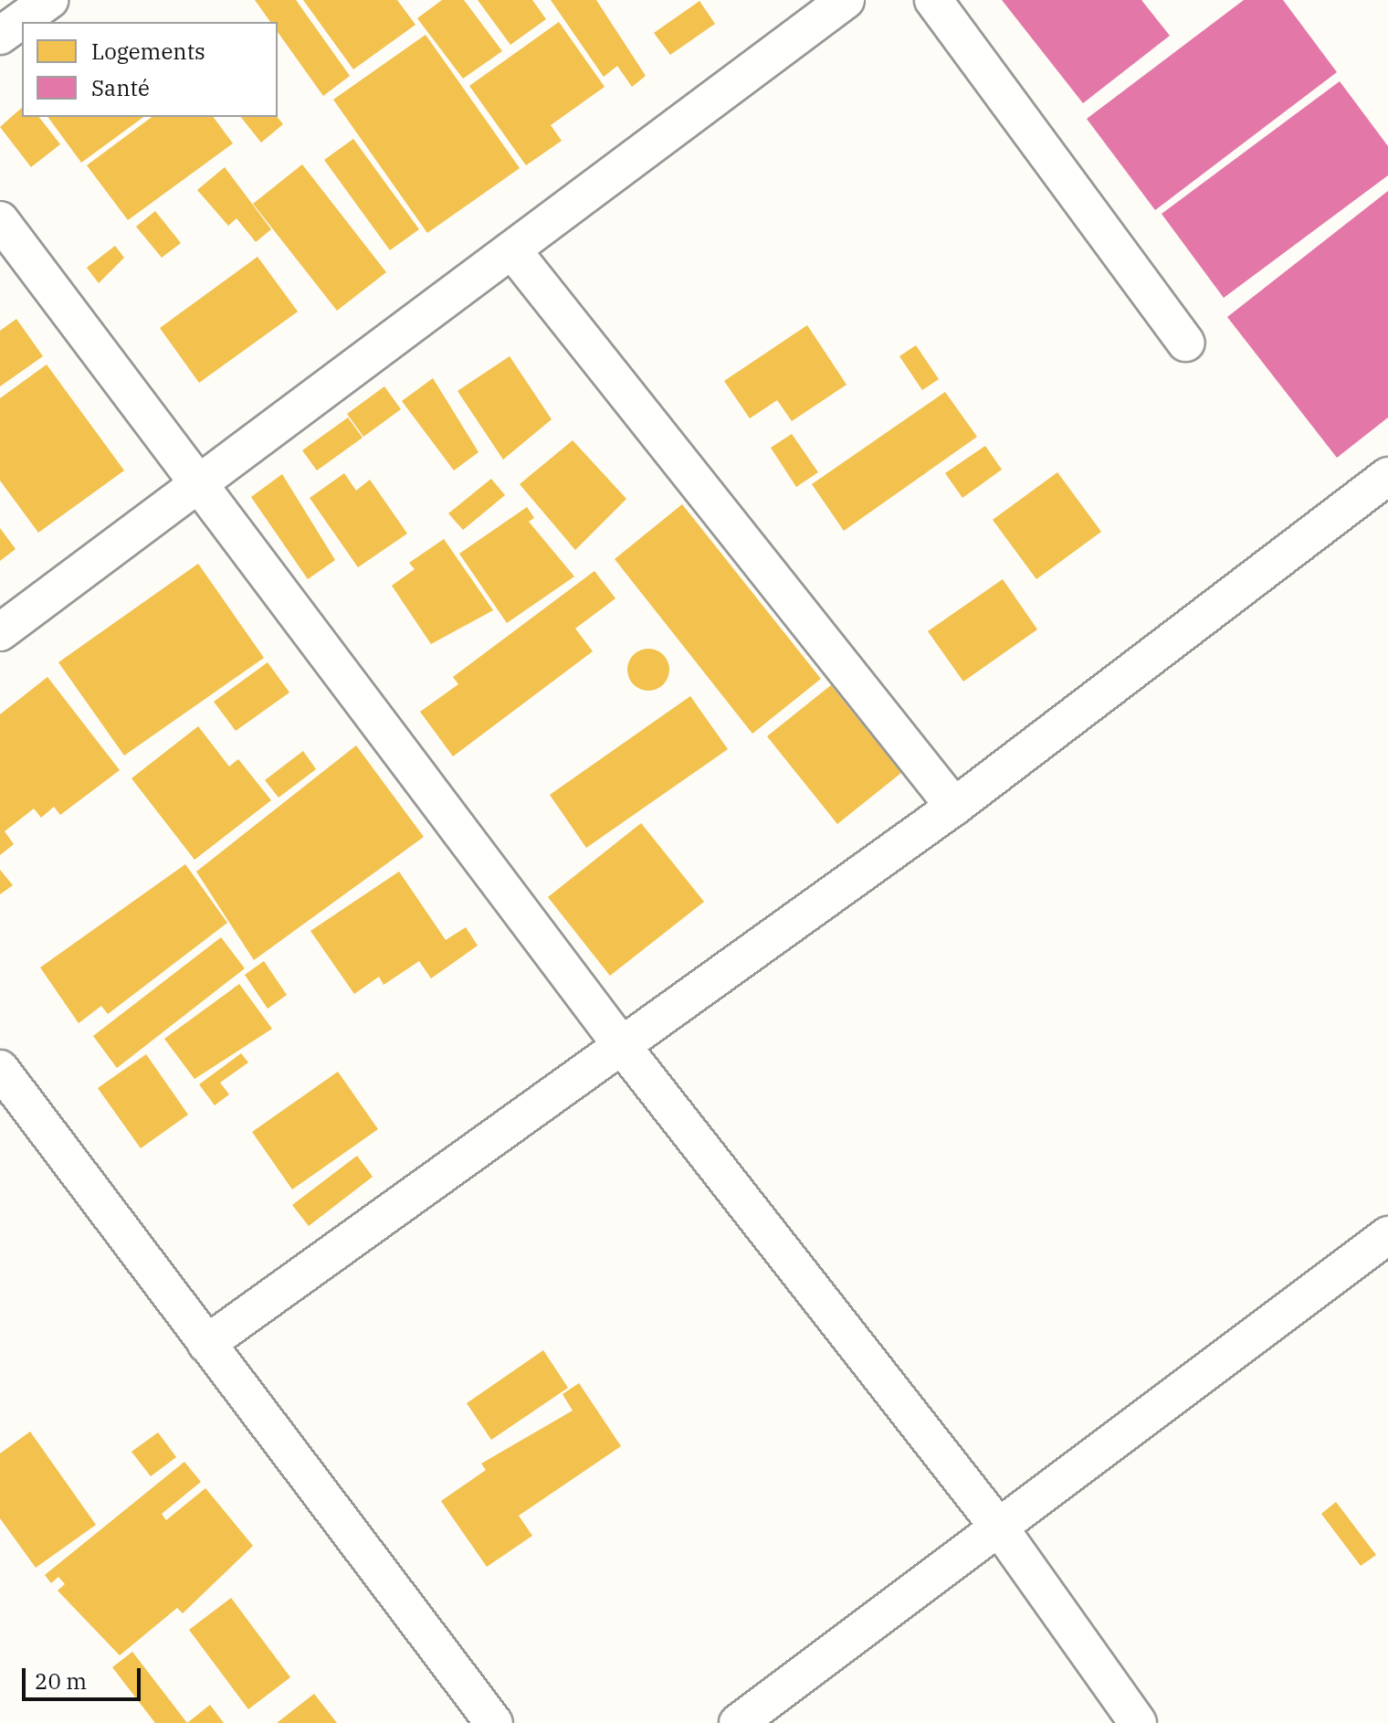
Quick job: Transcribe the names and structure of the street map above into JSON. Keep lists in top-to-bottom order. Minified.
{"legend":["Logements","Santé"],"scale_bar":"20 m"}
